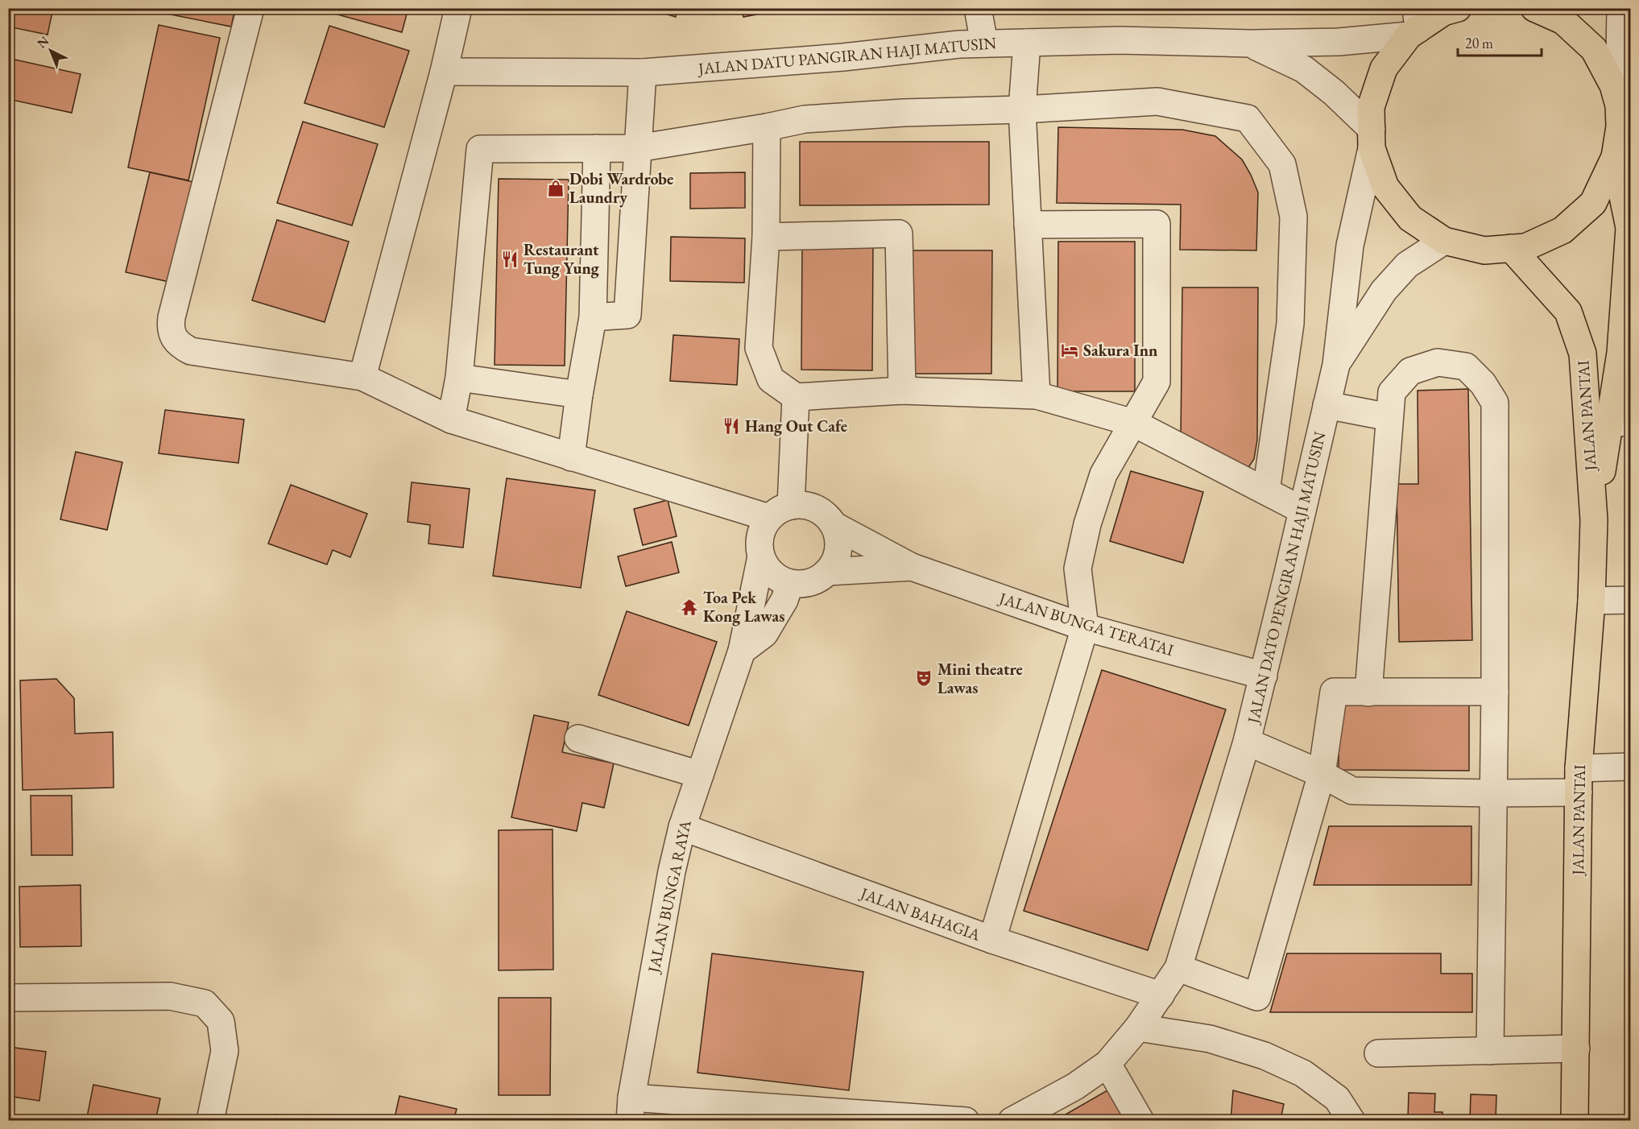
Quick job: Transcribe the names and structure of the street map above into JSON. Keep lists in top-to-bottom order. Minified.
{"streets":{"main road":["JALAN PANTAI"],"street":["JALAN DATU PANGIRAN HAJI MATUSIN","JALAN DATO PENGIRAN HAJI MATUSIN","JALAN BUNGA TERATAI","JALAN BUNGA RAYA","JALAN BAHAGIA"]},"crossings":[["JALAN DATO PENGIRAN HAJI MATUSIN","JALAN BUNGA TERATAI"],["JALAN DATO PENGIRAN HAJI MATUSIN","JALAN BAHAGIA"],["JALAN BUNGA RAYA","JALAN BAHAGIA"]],"places":{"shop":["Dobi Wardrobe Laundry"],"restaurant":["Restaurant Tung Yung","Hang Out Cafe"],"hotel":["Sakura Inn"],"temple":["Toa Pek Kong Lawas"],"theatre":["Mini theatre Lawas"]},"scale_bar":"20 m","north":"top left"}
